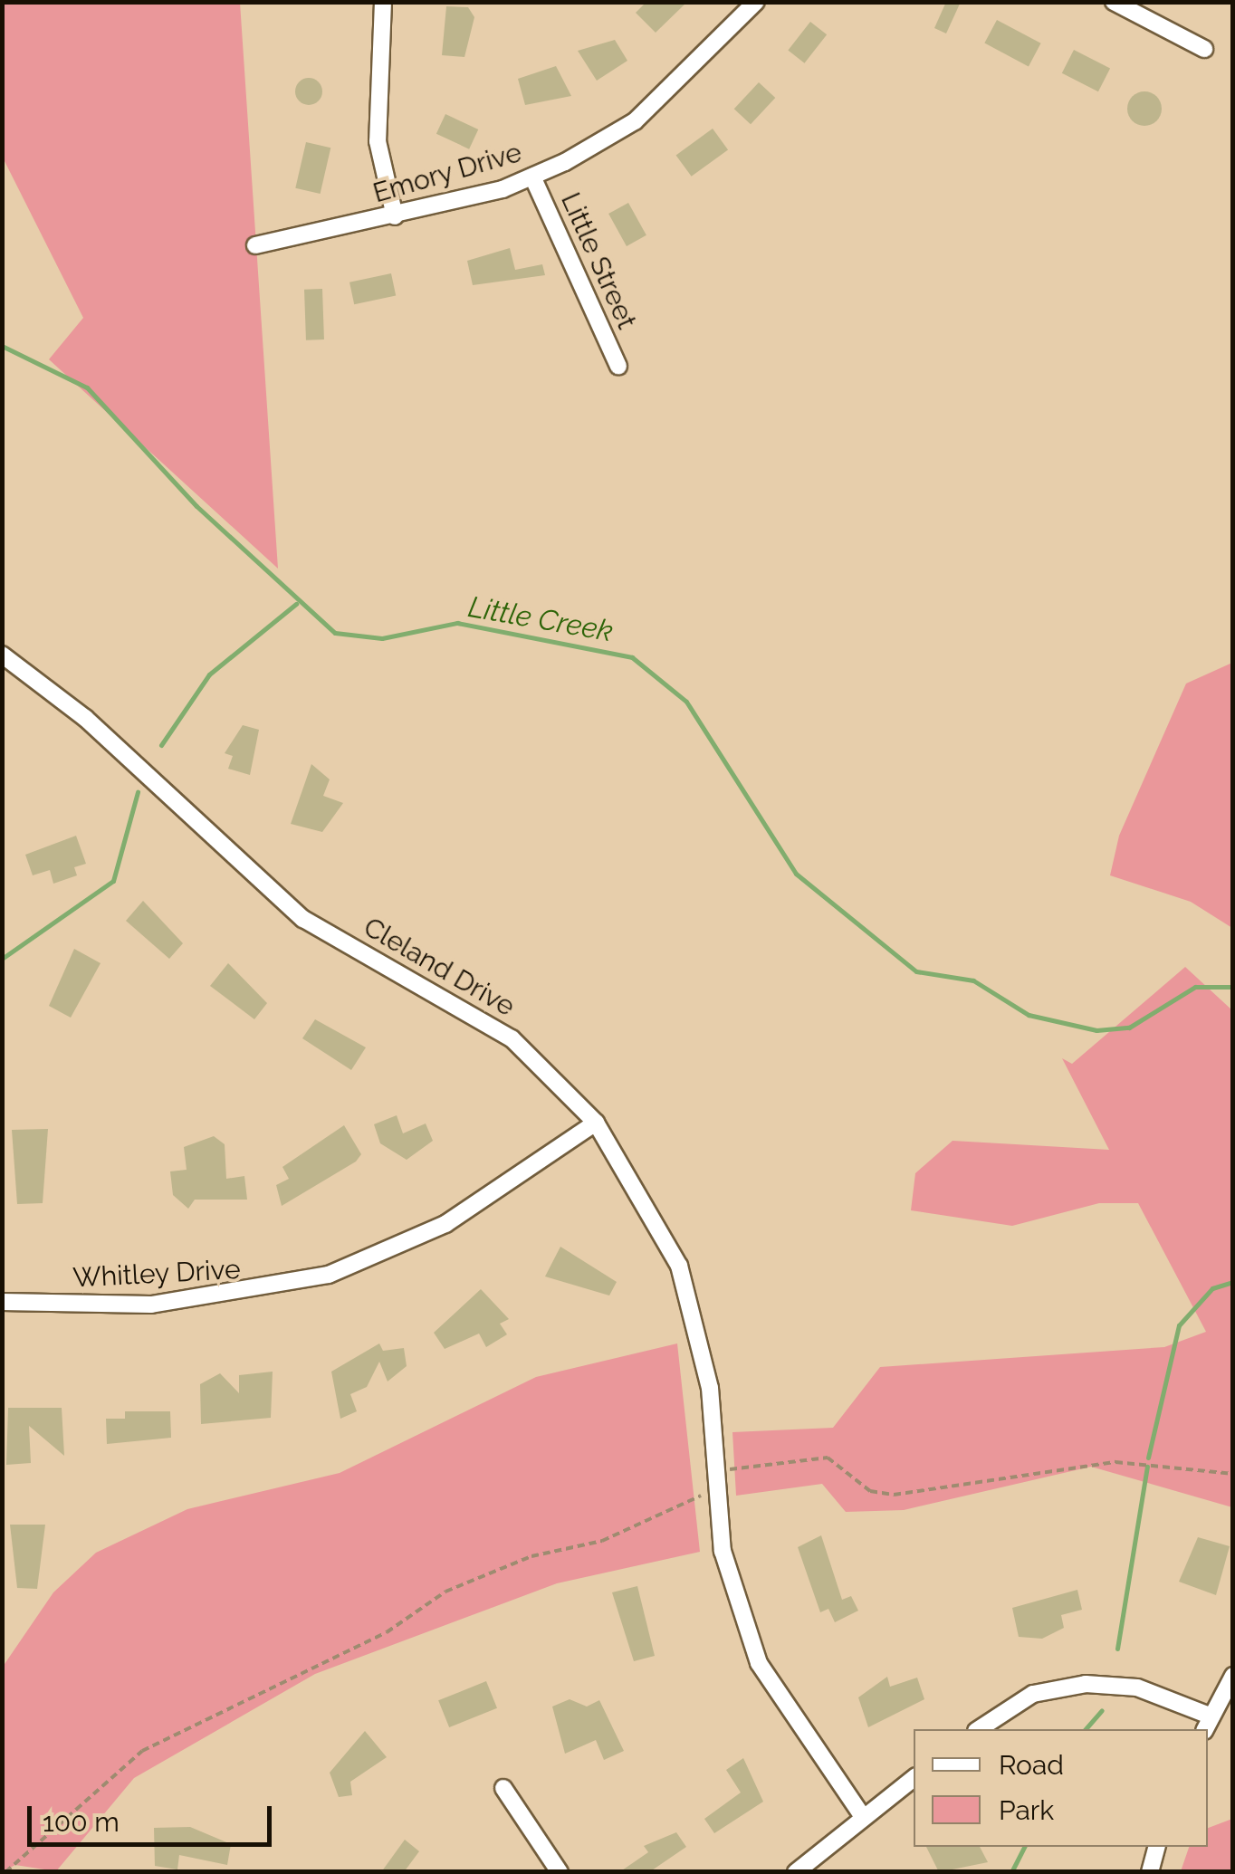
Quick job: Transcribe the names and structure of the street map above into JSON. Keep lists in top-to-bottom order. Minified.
{"streets":{"street":["Emory Drive","Little Street","Cleland Drive","Whitley Drive"]},"crossings":[["Emory Drive","Little Street"],["Cleland Drive","Whitley Drive"]],"water":["Little Creek"],"legend":["Road","Park"],"scale_bar":"100 m"}
